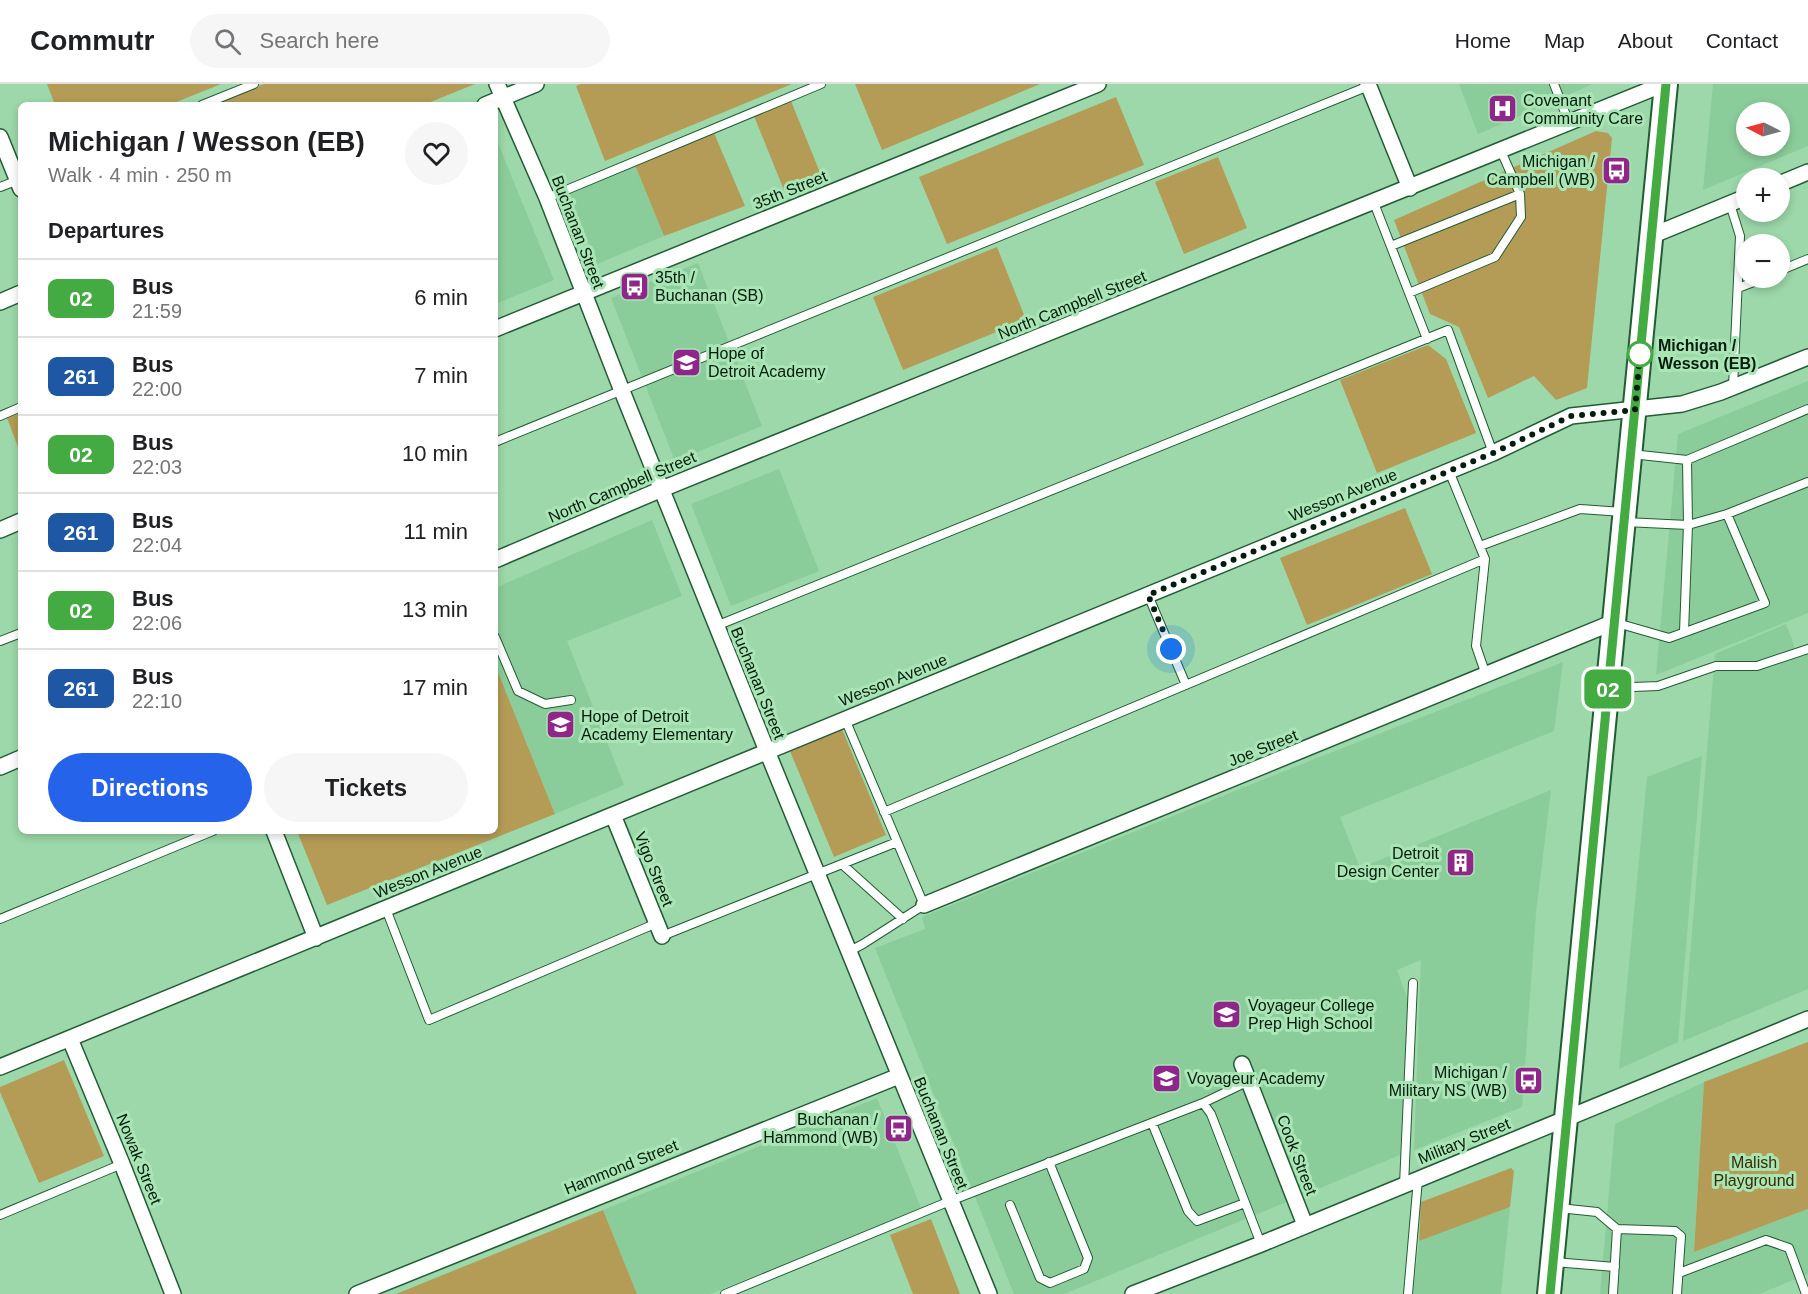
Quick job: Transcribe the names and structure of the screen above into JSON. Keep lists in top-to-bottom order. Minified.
{"streets":{"street":["35th Street","Buchanan Street","North Campbell Street","Wesson Avenue","Joe Street","Vigo Street","Military Street","Cook Street","Nowak Street","Hammond Street"]},"crossings":[["35th Street","Buchanan Street"],["Buchanan Street","North Campbell Street"],["Buchanan Street","Wesson Avenue"],["Buchanan Street","Hammond Street"],["Wesson Avenue","Vigo Street"],["Wesson Avenue","Nowak Street"],["Military Street","Cook Street"]],"parks":["Malish Playground"],"places":{"hospital":["Covenant Community Care"],"bus stop":["Michigan / Campbell (WB)","35th / Buchanan (SB)","Michigan / Military NS (WB)","Buchanan / Hammond (WB)"],"other":["Michigan / Wesson (EB)"],"school or university":["Hope of Detroit Academy","Hope of Detroit Academy Elementary","Voyageur College Prep High School","Voyageur Academy"],"building":["Detroit Design Center"]},"lines":["bus line 02"],"north":"left","page":{"header":"Commutr","search":"Search here","nav":["Home","Map","About","Contact"],"on_map":"02","map_buttons":["+","−"],"heading":[["Michigan / Wesson (EB)","Walk · 4 min · 250 m"],"Departures"],"list":[{"mark":"02","name":"Bus","note":"21:59","value":"6 min"},{"mark":"261","name":"Bus","note":"22:00","value":"7 min"},{"mark":"02","name":"Bus","note":"22:03","value":"10 min"},{"mark":"261","name":"Bus","note":"22:04","value":"11 min"},{"mark":"02","name":"Bus","note":"22:06","value":"13 min"},{"mark":"261","name":"Bus","note":"22:10","value":"17 min"}],"buttons":["Directions","Tickets"]}}
